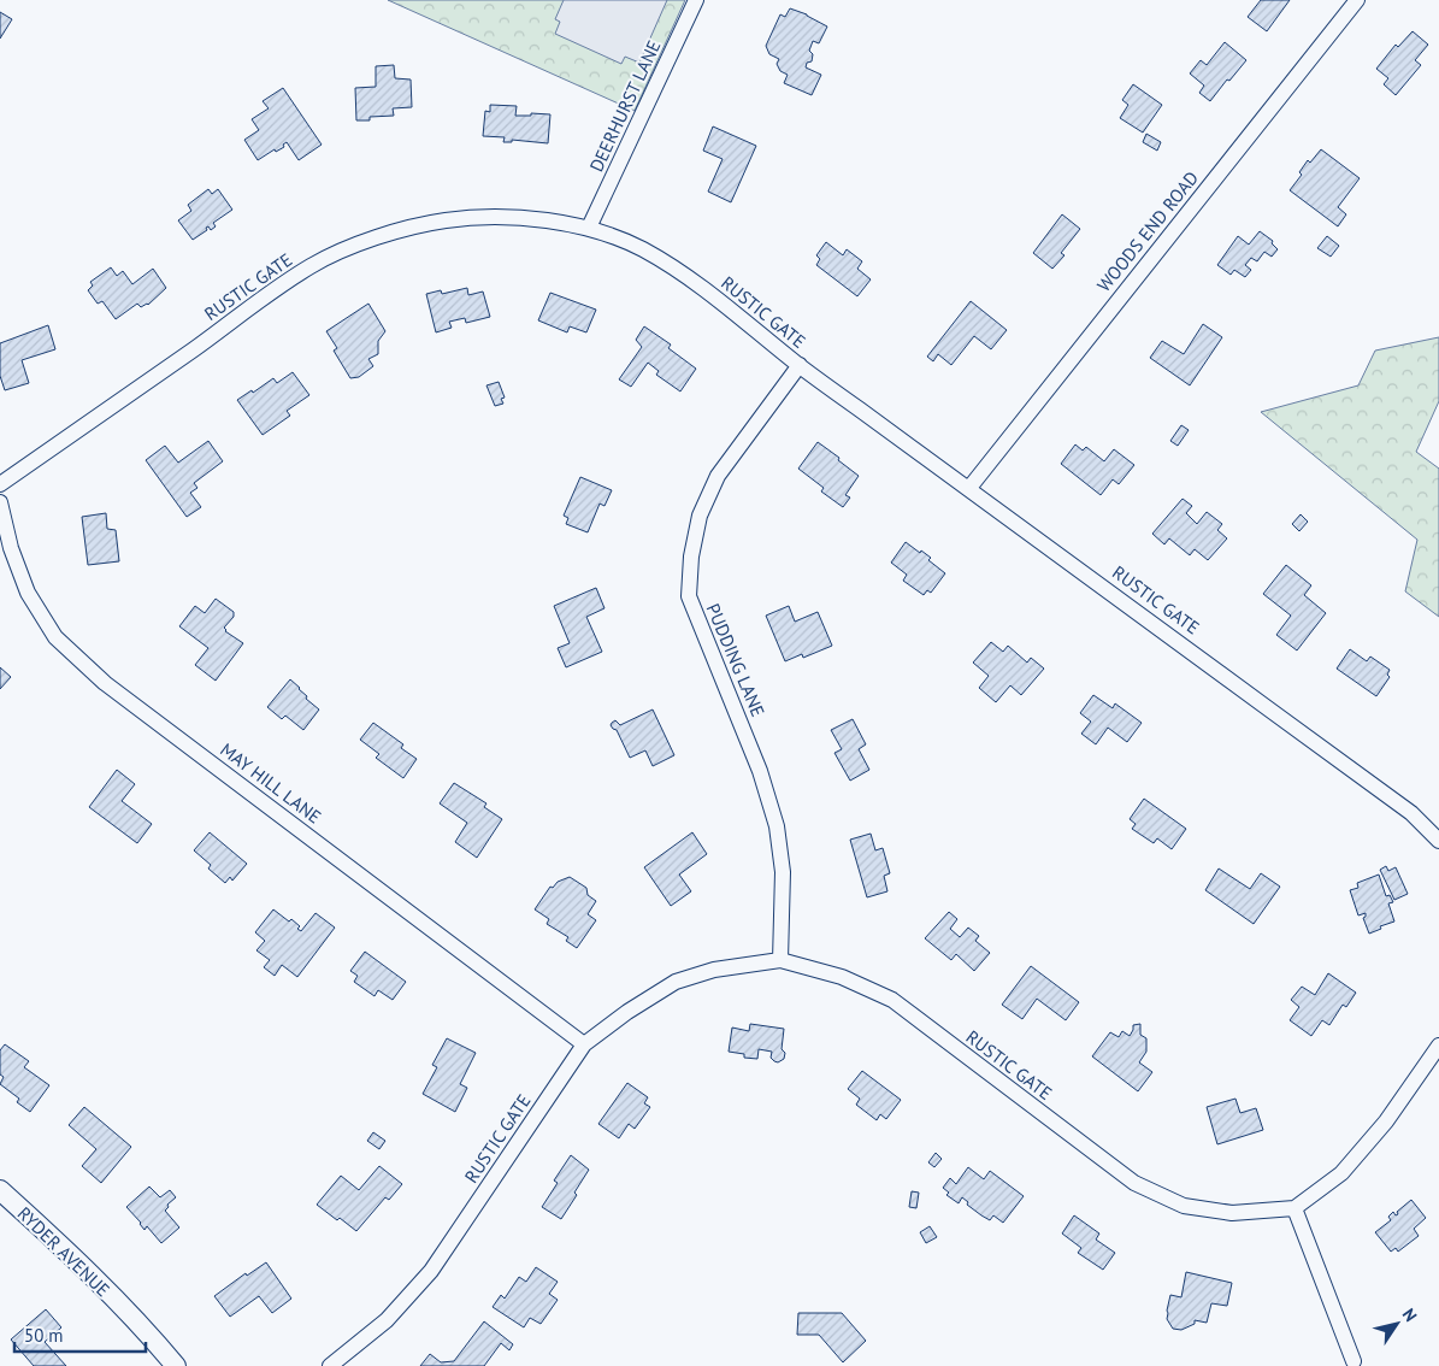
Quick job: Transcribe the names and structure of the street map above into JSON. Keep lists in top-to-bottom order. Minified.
{"streets":{"street":["DEERHURST LANE","WOODS END ROAD","RUSTIC GATE","PUDDING LANE","MAY HILL LANE","RYDER AVENUE"]},"crossings":[["DEERHURST LANE","RUSTIC GATE"],["WOODS END ROAD","RUSTIC GATE"],["RUSTIC GATE","PUDDING LANE"],["RUSTIC GATE","MAY HILL LANE"]],"scale_bar":"50 m","north":"top right"}
